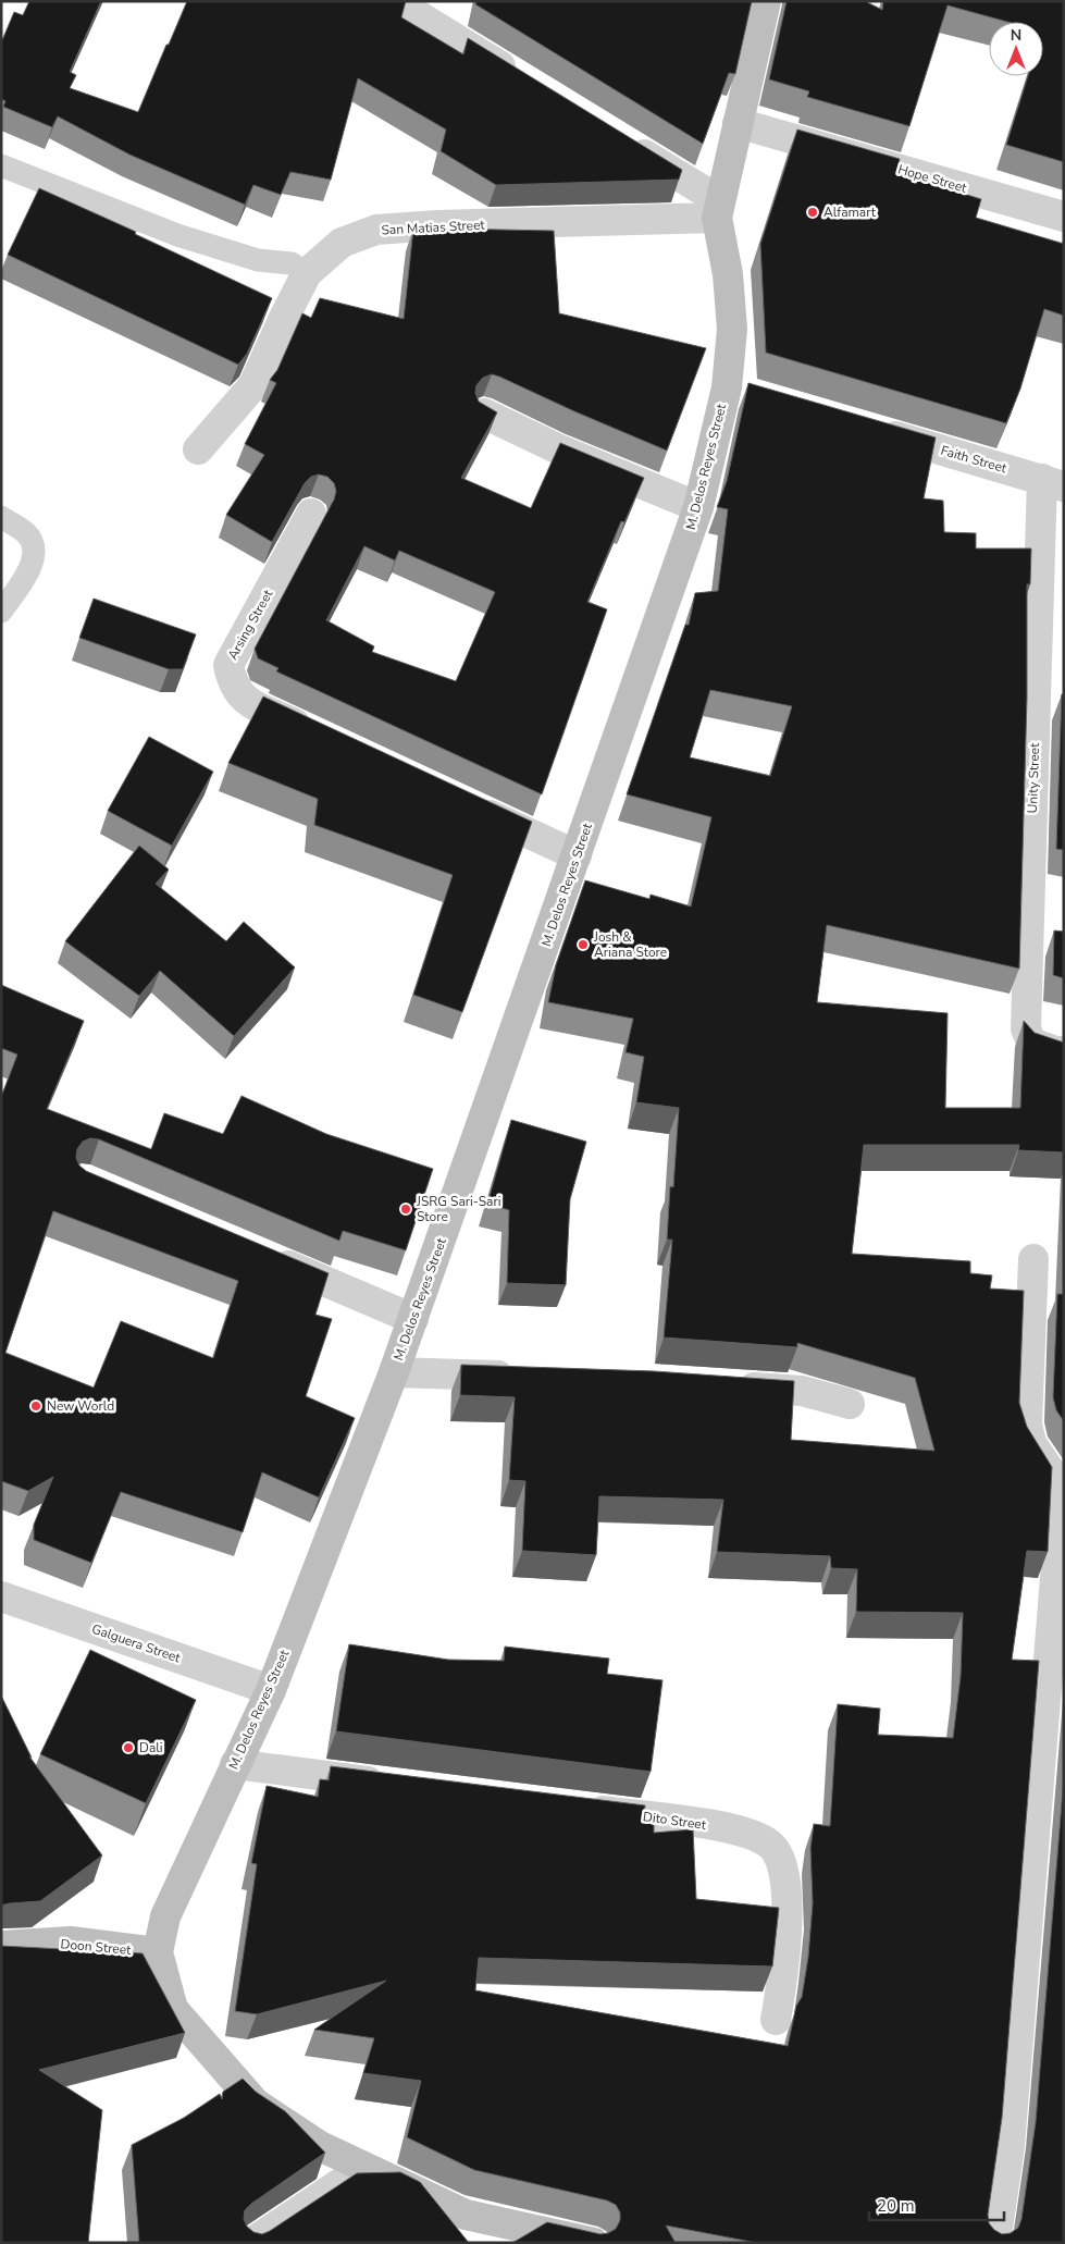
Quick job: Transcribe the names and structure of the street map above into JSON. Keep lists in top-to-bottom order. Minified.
{"streets":{"street":["Hope Street","San Matias Street","Faith Street","M. Delos Reyes Street","Arsing Street","Unity Street","Galguera Street","Dito Street","Doon Street"]},"crossings":[["Hope Street","M. Delos Reyes Street"],["San Matias Street","M. Delos Reyes Street"],["Faith Street","Unity Street"],["M. Delos Reyes Street","Galguera Street"],["M. Delos Reyes Street","Doon Street"]],"places":["Alfamart","Josh & Ariana Store","JSRG Sari-Sari Store","New World","Dali"],"scale_bar":"20 m","north":"top"}
